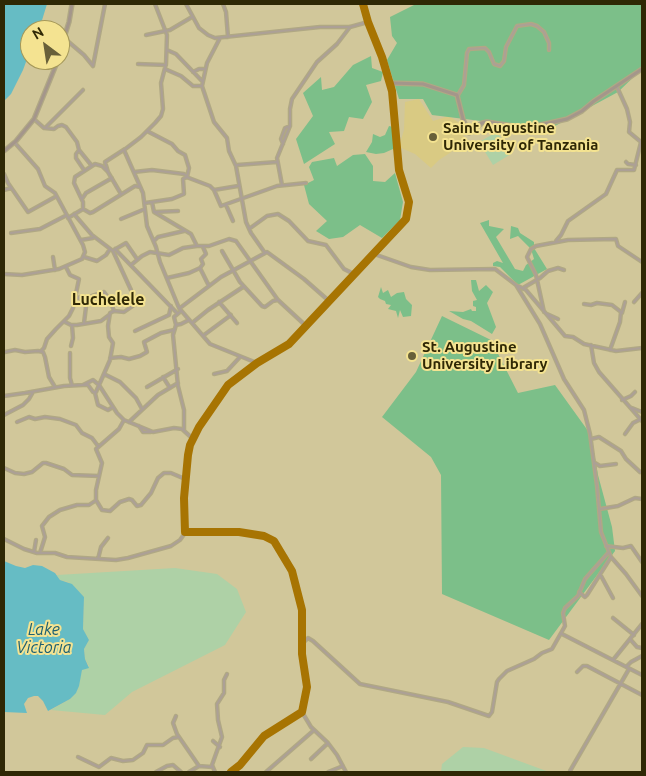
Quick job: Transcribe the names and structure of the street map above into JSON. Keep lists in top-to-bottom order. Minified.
{"districts":["Luchelele"],"water":["Lake Victoria"],"places":["Saint Augustine University of Tanzania","St. Augustine University Library"],"north":"top left"}
